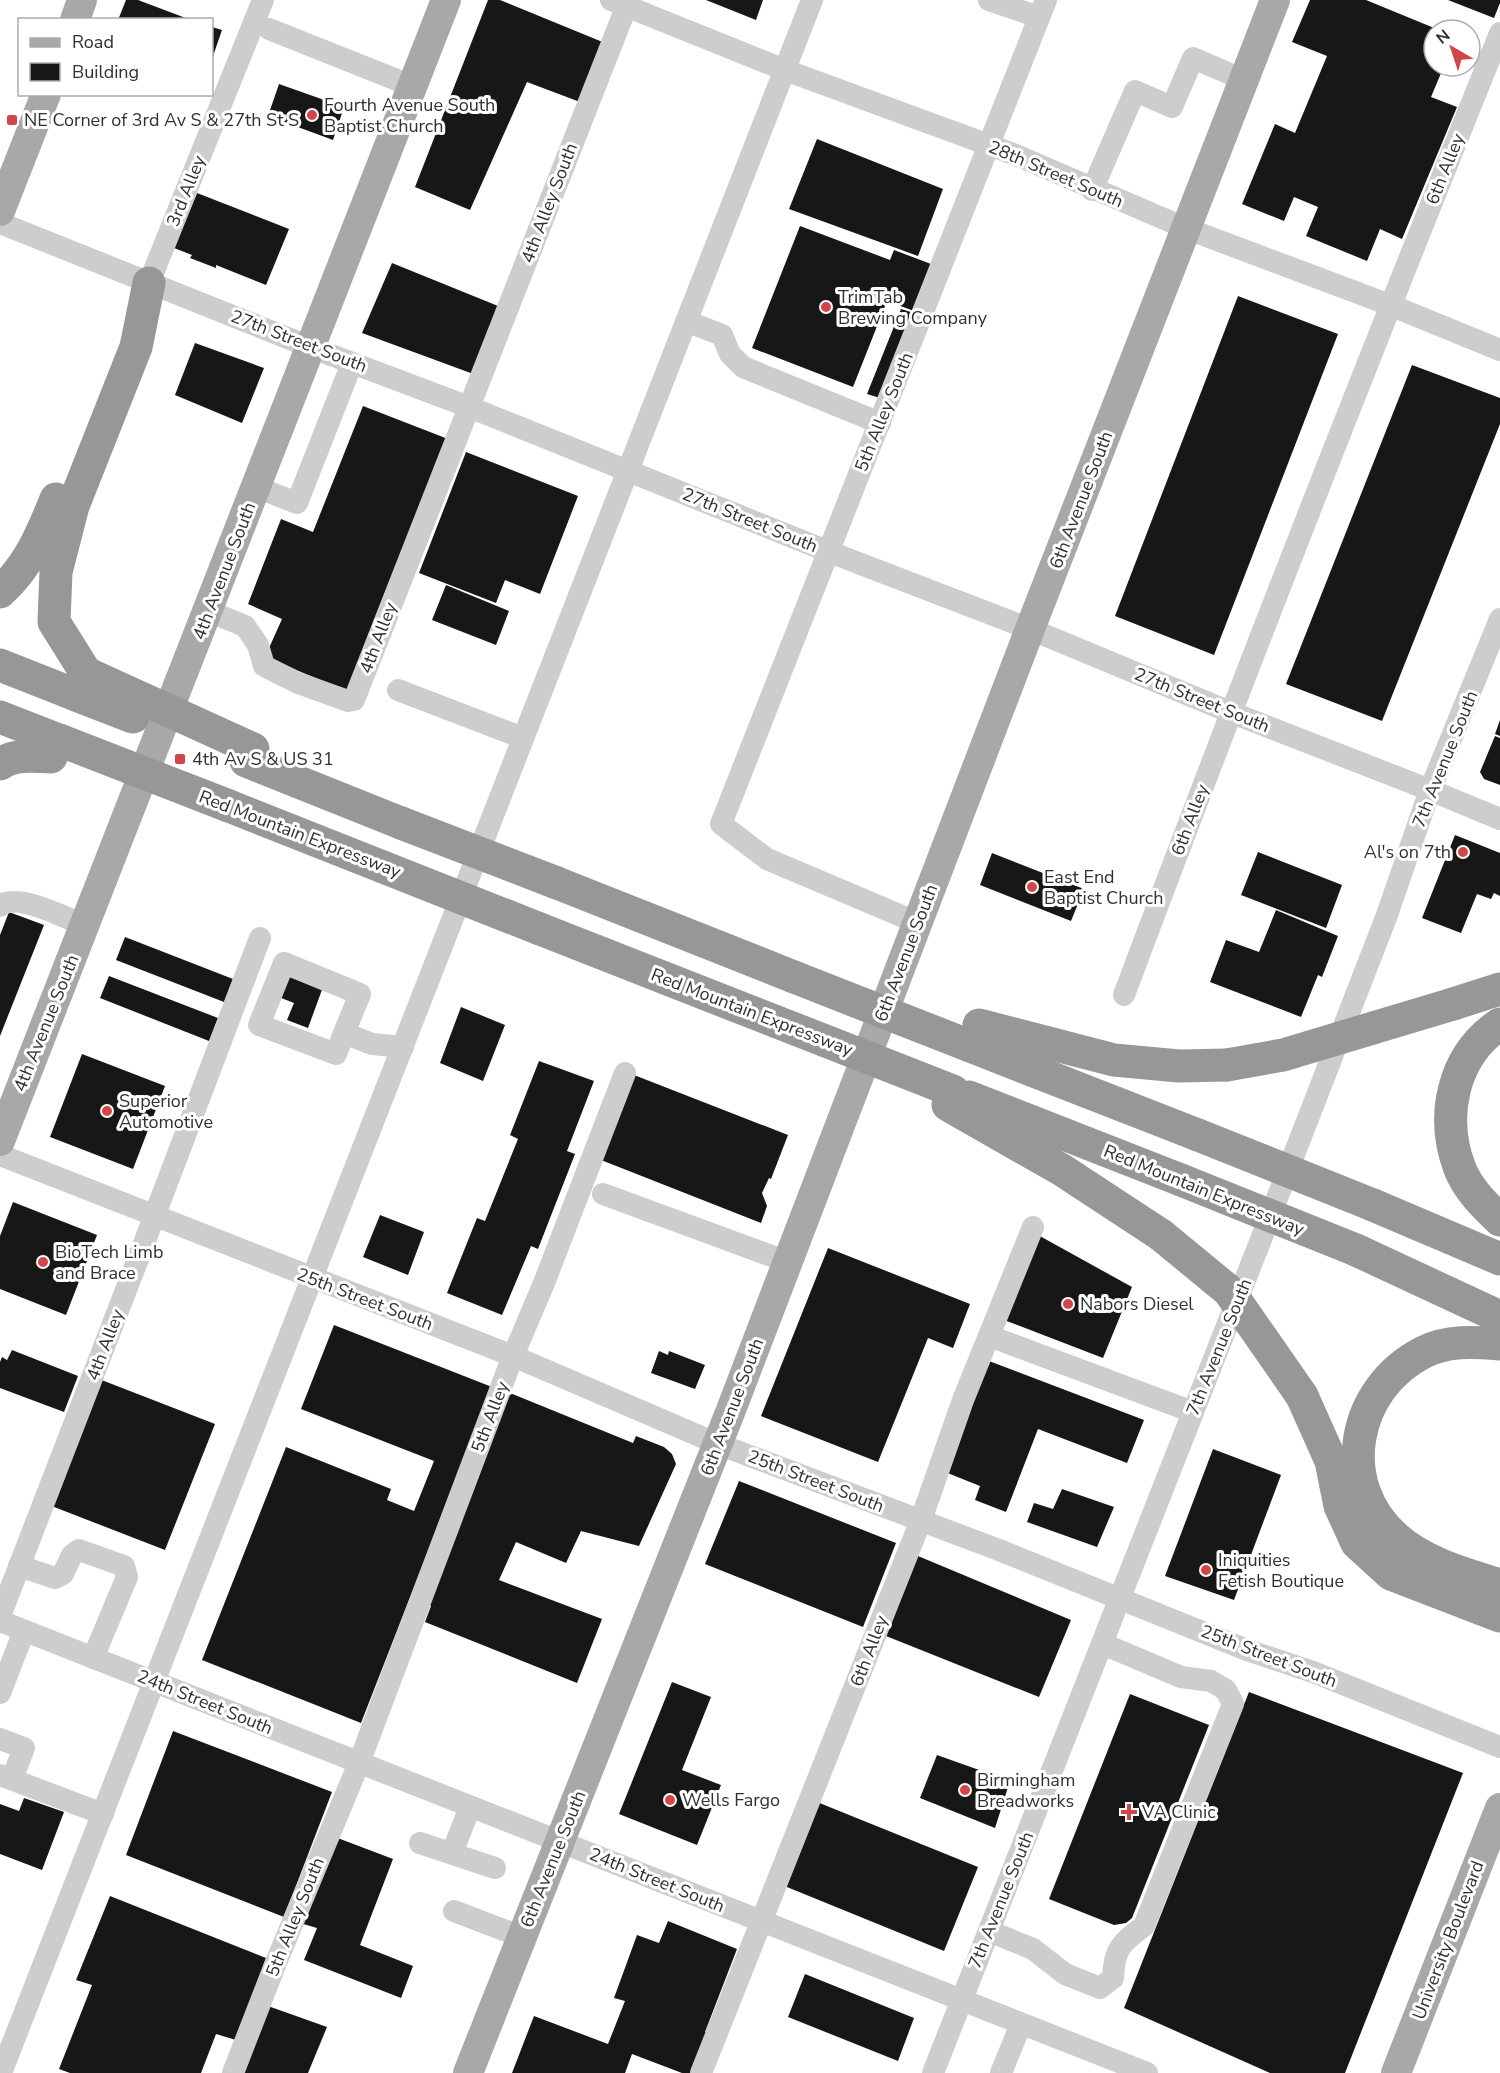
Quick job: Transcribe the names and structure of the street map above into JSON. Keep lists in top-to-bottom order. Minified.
{"streets":{"highway":["Red Mountain Expressway"],"main road":["6th Avenue South","4th Avenue South","University Boulevard"],"street":["6th Alley","28th Street South","3rd Alley","4th Alley South","27th Street South","5th Alley South","4th Alley","7th Avenue South","25th Street South","5th Alley","24th Street South"]},"crossings":[["6th Alley","28th Street South"],["6th Alley","27th Street South"],["6th Alley","25th Street South"],["6th Alley","24th Street South"],["28th Street South","4th Alley South"],["28th Street South","5th Alley South"],["28th Street South","6th Avenue South"],["3rd Alley","27th Street South"],["4th Alley South","27th Street South"],["4th Alley South","4th Alley"],["27th Street South","5th Alley South"],["27th Street South","6th Avenue South"],["27th Street South","4th Avenue South"],["27th Street South","4th Alley"],["27th Street South","7th Avenue South"],["5th Alley South","6th Avenue South"],["5th Alley South","5th Alley"],["5th Alley South","24th Street South"],["6th Avenue South","25th Street South"],["6th Avenue South","24th Street South"],["4th Avenue South","4th Alley"],["4th Alley","25th Street South"],["7th Avenue South","25th Street South"],["7th Avenue South","24th Street South"],["25th Street South","5th Alley"],["5th Alley","24th Street South"]],"places":{"other":["Fourth Avenue South Baptist Church","TrimTab Brewing Company","Al's on 7th","East End Baptist Church","Superior Automotive","BioTech Limb and Brace","Nabors Diesel","Iniquities Fetish Boutique","Birmingham Breadworks","Wells Fargo"],"transit":["NE Corner of 3rd Av S & 27th St S","4th Av S & US 31"],"health":["VA Clinic"]},"legend":["Road","Building"],"north":"top left"}
